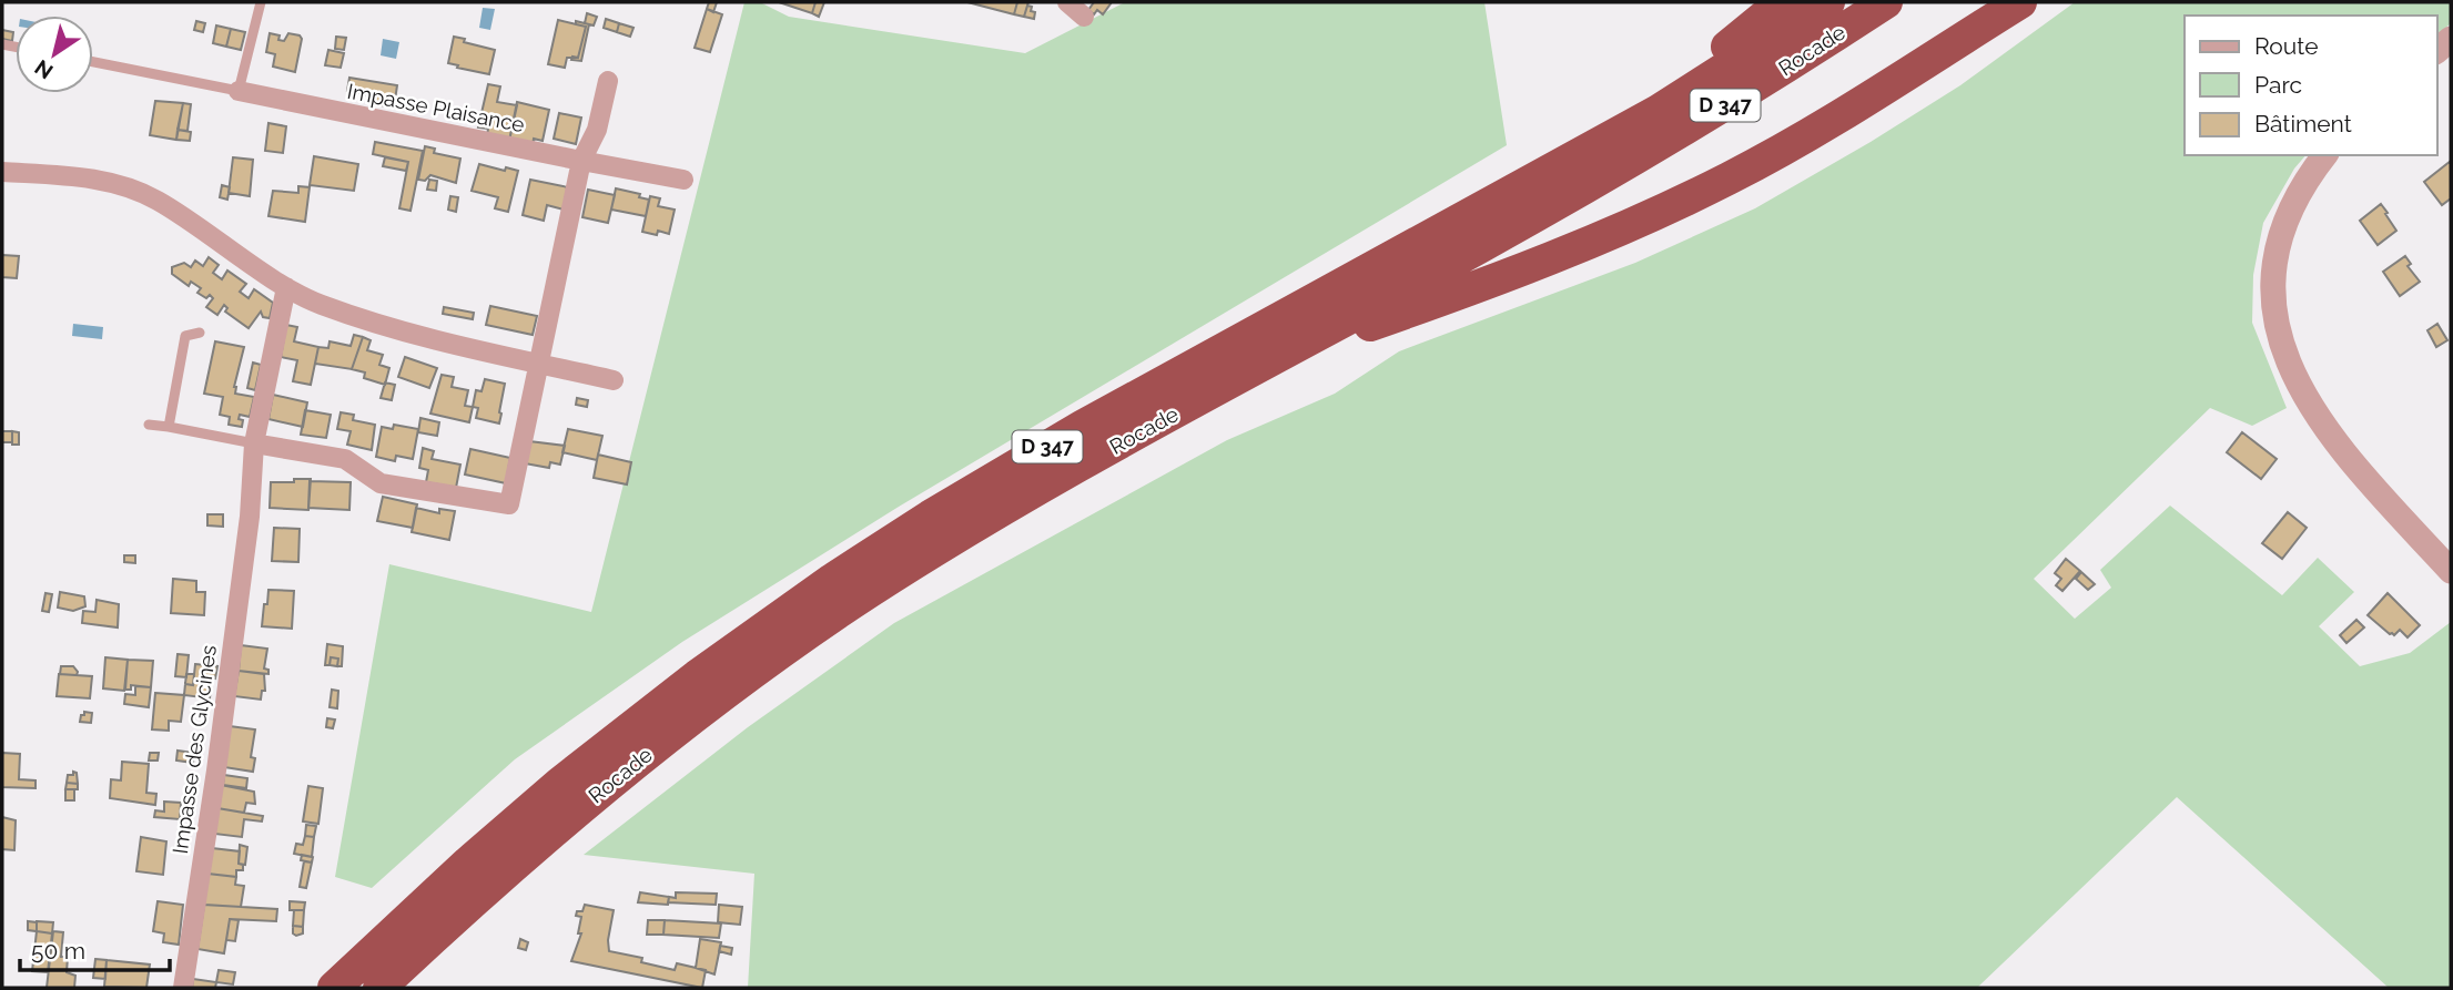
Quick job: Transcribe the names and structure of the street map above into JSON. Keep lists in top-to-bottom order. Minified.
{"streets":{"highway":["Rocade","D 347"],"street":["Impasse Plaisance","Impasse des Glycines"]},"legend":["Route","Parc","Bâtiment"],"scale_bar":"50 m","north":"bottom left"}
